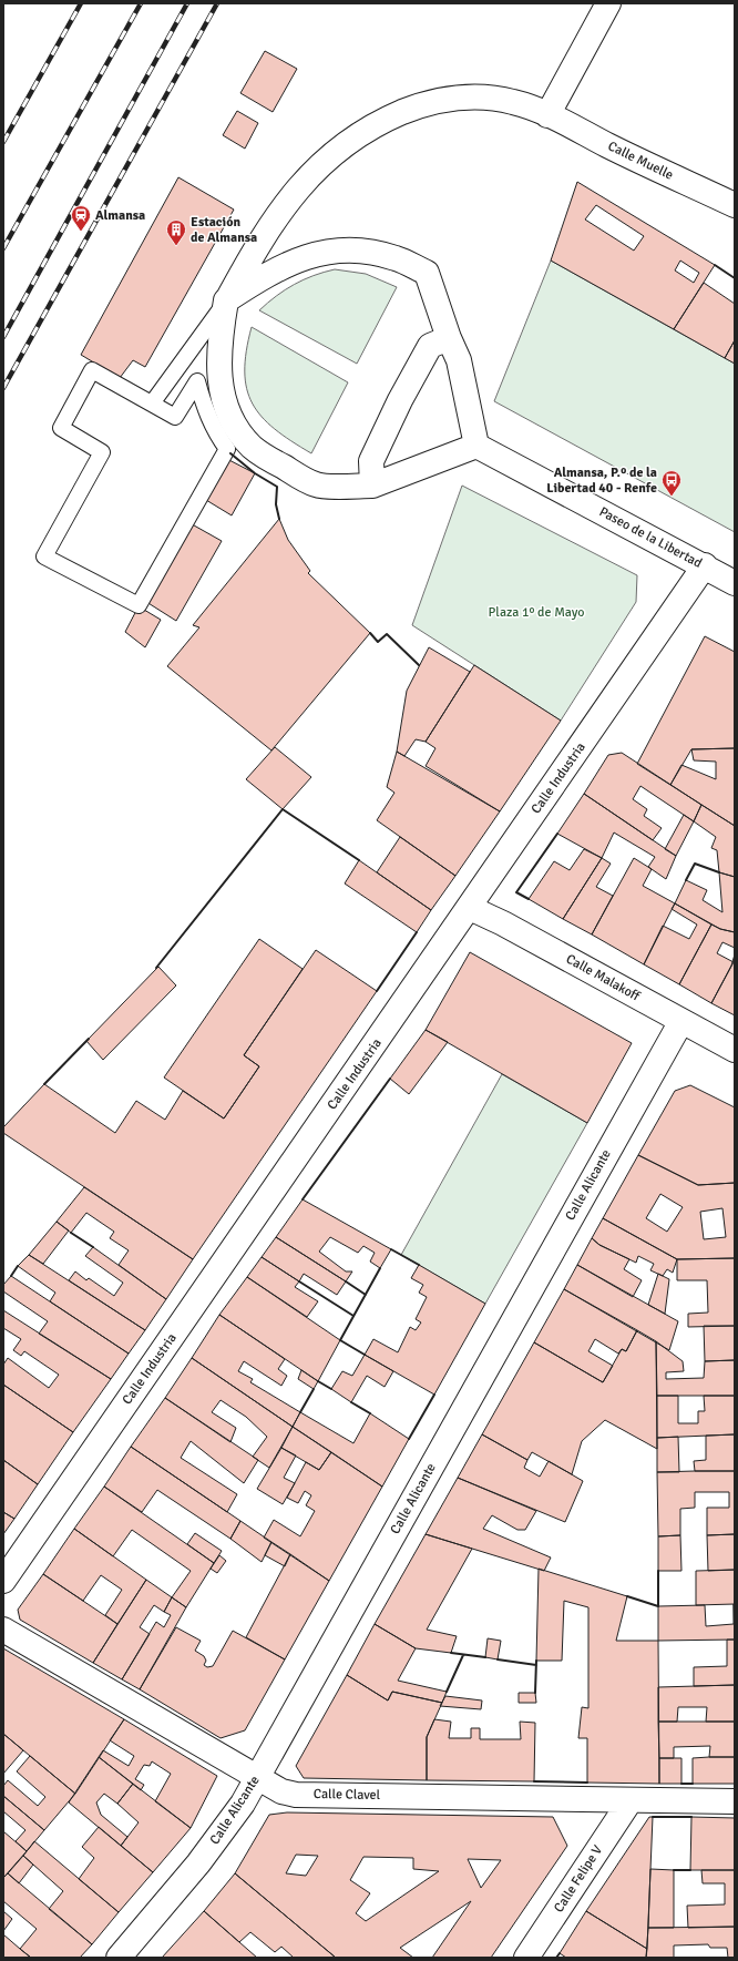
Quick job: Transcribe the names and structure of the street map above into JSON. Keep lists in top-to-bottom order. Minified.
{"streets":{"street":["Calle Muelle","Paseo de la Libertad","Calle Industria","Calle Malakoff","Calle Alicante","Calle Clavel","Calle Felipe V"]},"crossings":[["Paseo de la Libertad","Calle Industria"],["Calle Industria","Calle Malakoff"],["Calle Malakoff","Calle Alicante"],["Calle Alicante","Calle Clavel"],["Calle Clavel","Calle Felipe V"]],"parks":["Plaza 1º de Mayo"],"places":{"station":["Almansa"],"building":["Estación de Almansa"],"bus stop":["Almansa, P.º de la Libertad 40 - Renfe"]}}
